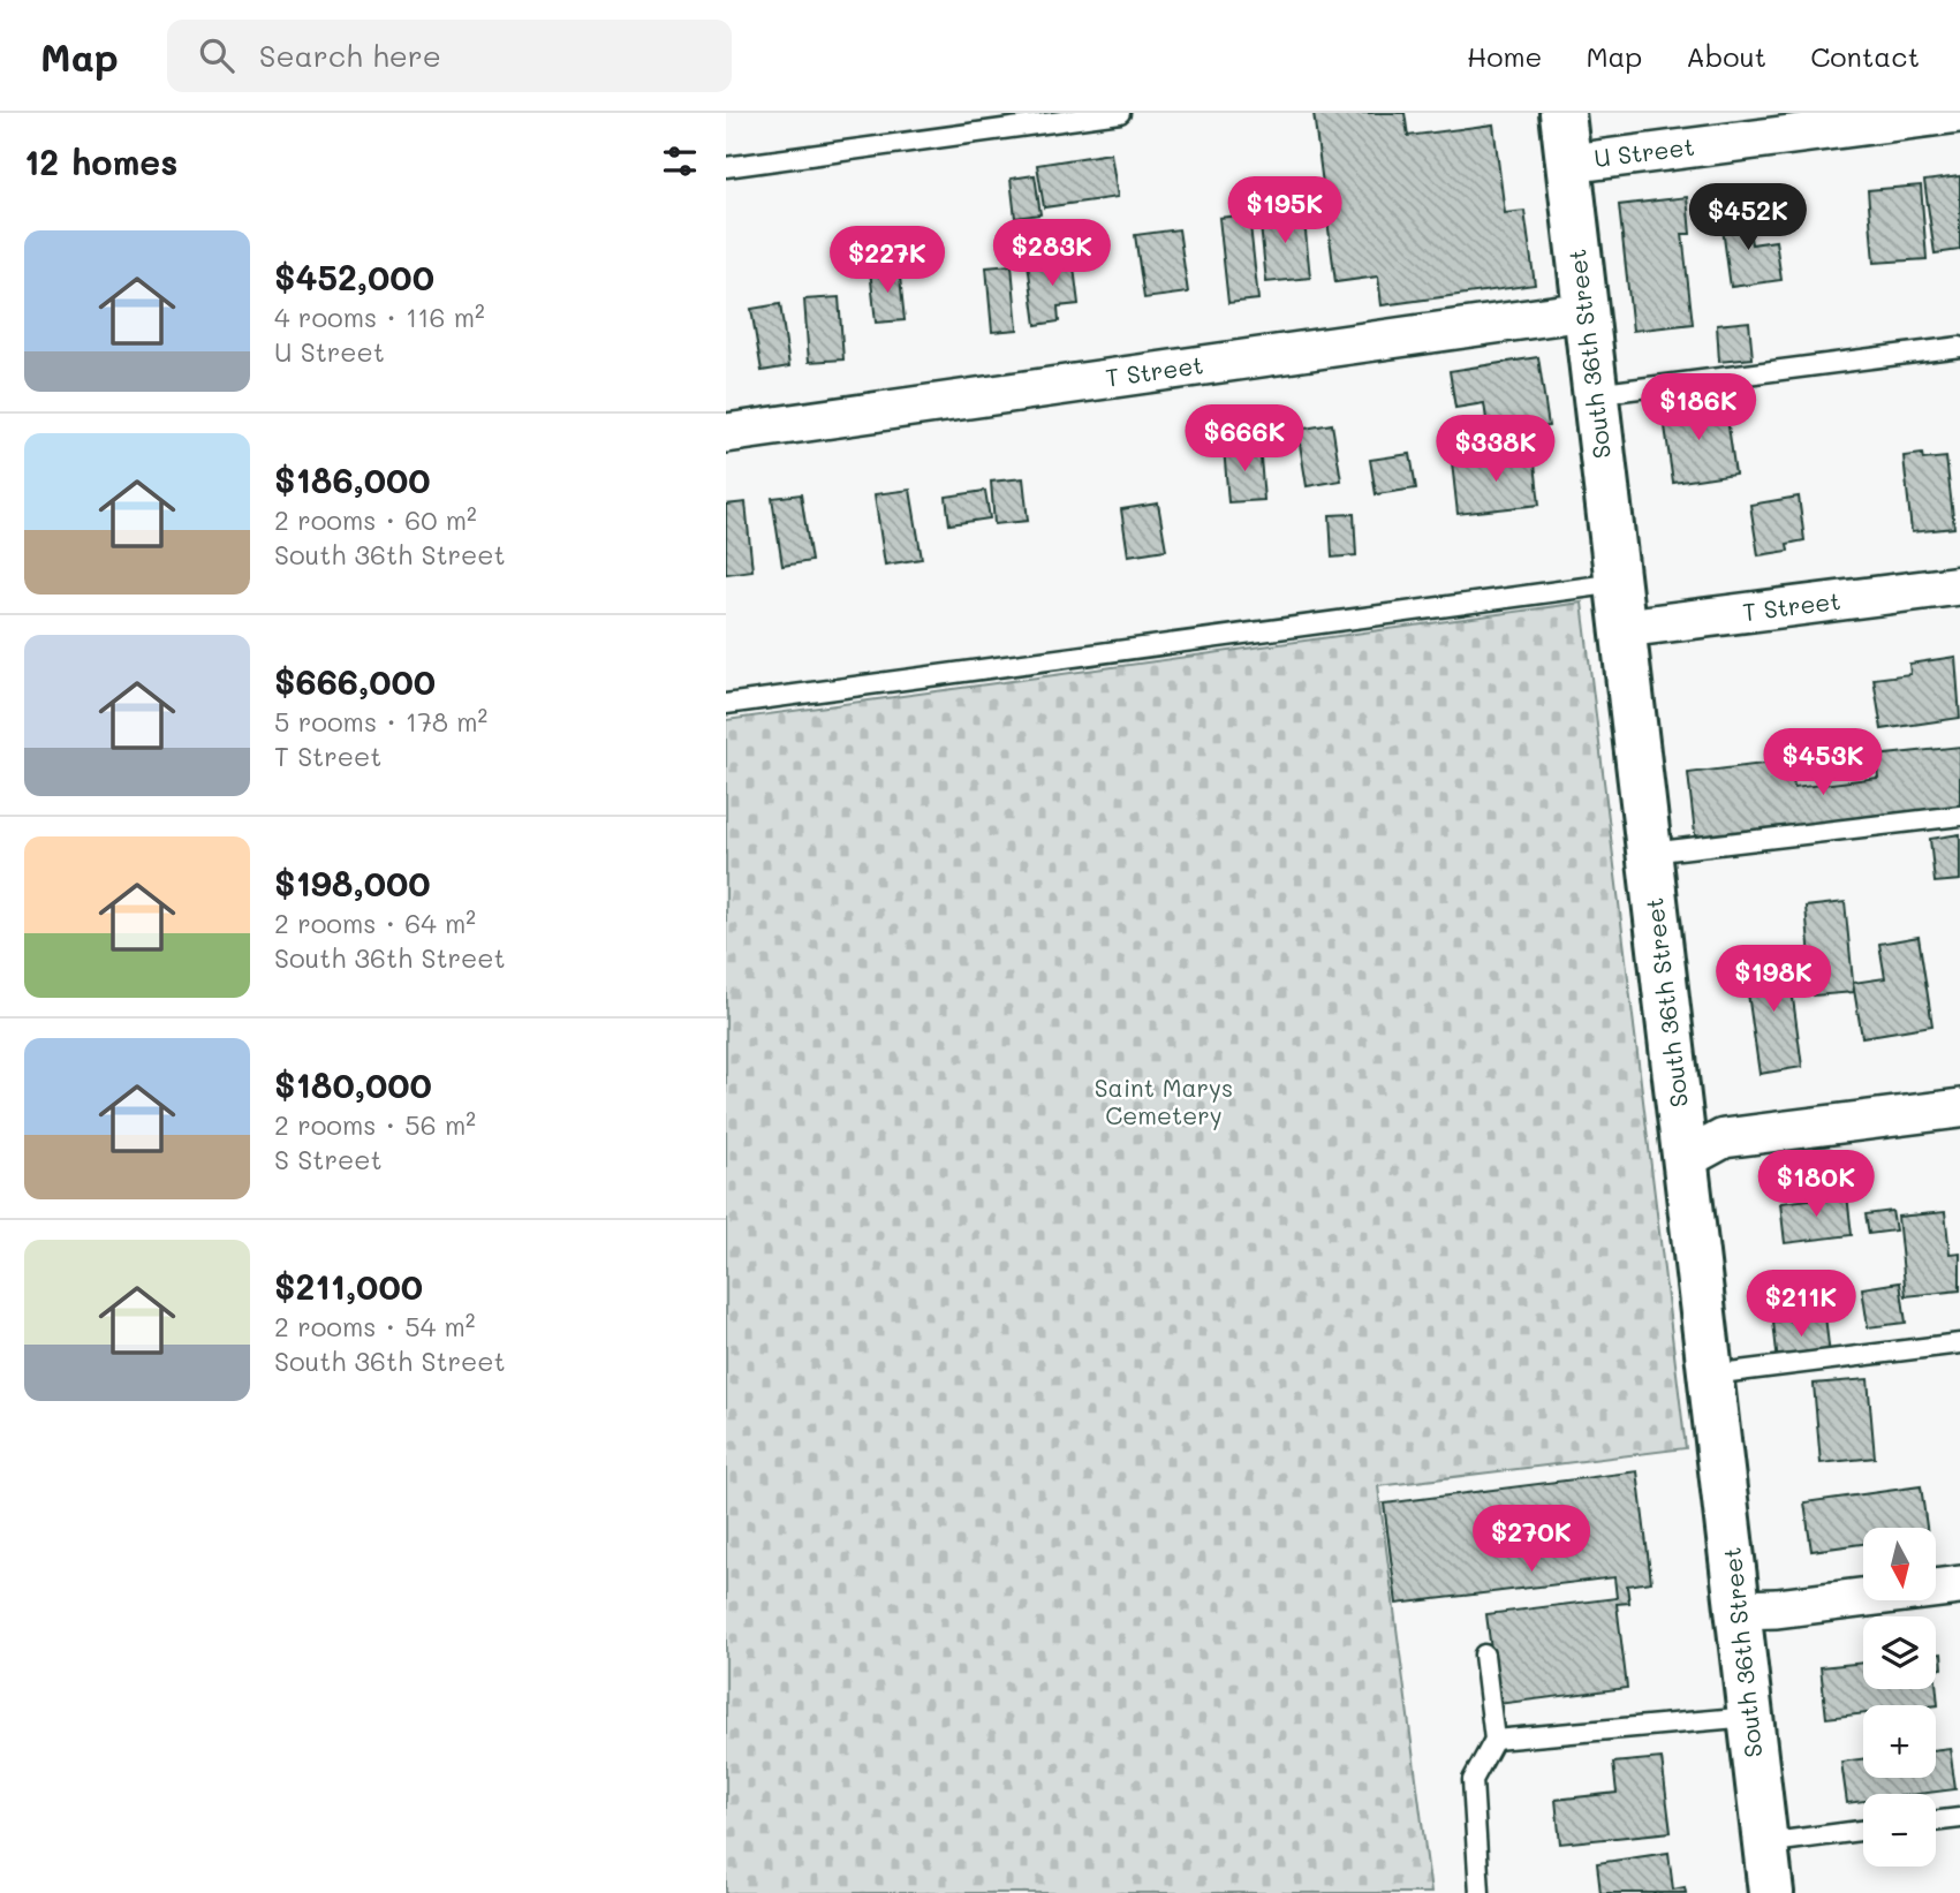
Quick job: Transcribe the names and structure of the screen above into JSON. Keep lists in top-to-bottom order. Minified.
{"streets":{"main road":["South 36th Street"],"street":["U Street","T Street"]},"crossings":[["U Street","South 36th Street"],["South 36th Street","T Street"]],"parks":["Saint Marys Cemetery"],"north":"bottom","page":{"header":"Map","search":"Search here","nav":["Home","Map","About","Contact"],"heading":"12 homes","price":["$195K","$452K","$283K","$227K","$186K","$666K","$338K","$453K","$198K","$180K","$211K","$270K"],"list":[{"name":"$452,000","note":"4 rooms · 116 m² · U Street"},{"name":"$186,000","note":"2 rooms · 60 m² · South 36th Street"},{"name":"$666,000","note":"5 rooms · 178 m² · T Street"},{"name":"$198,000","note":"2 rooms · 64 m² · South 36th Street"},{"name":"$180,000","note":"2 rooms · 56 m² · S Street"},{"name":"$211,000","note":"2 rooms · 54 m² · South 36th Street"}],"map_buttons":["+","−"]}}
